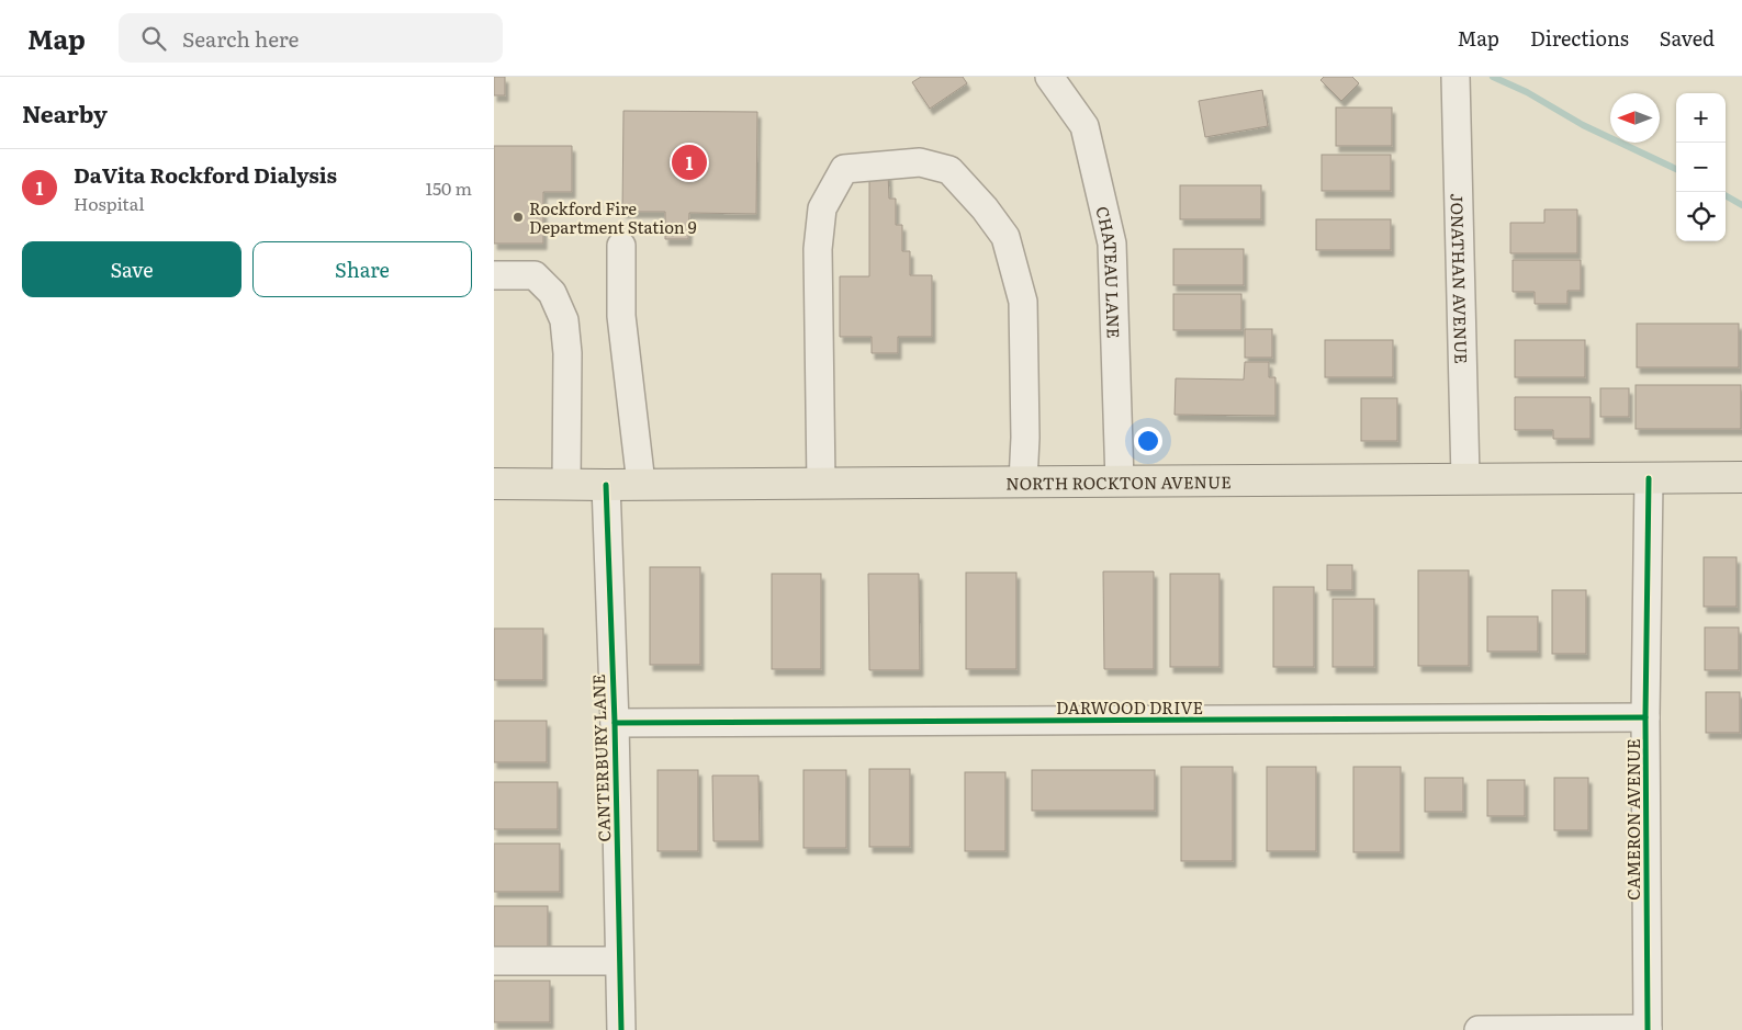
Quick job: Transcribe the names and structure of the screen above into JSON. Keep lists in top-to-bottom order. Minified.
{"streets":{"main road":["NORTH ROCKTON AVENUE"],"street":["CHATEAU LANE","JONATHAN AVENUE","DARWOOD DRIVE","CANTERBURY LANE","CAMERON AVENUE"]},"crossings":[["CHATEAU LANE","NORTH ROCKTON AVENUE"],["JONATHAN AVENUE","NORTH ROCKTON AVENUE"],["NORTH ROCKTON AVENUE","CANTERBURY LANE"],["NORTH ROCKTON AVENUE","CAMERON AVENUE"],["DARWOOD DRIVE","CANTERBURY LANE"],["DARWOOD DRIVE","CAMERON AVENUE"]],"places":["Rockford Fire Department Station 9"],"north":"left","page":{"header":"Map","search":"Search here","nav":["Map","Directions","Saved"],"heading":"Nearby","map_buttons":["+","−"],"pins":"1","list":[{"mark":"1","name":"DaVita Rockford Dialysis","note":"Hospital","value":"150 m"}],"buttons":["Save","Share"]}}
